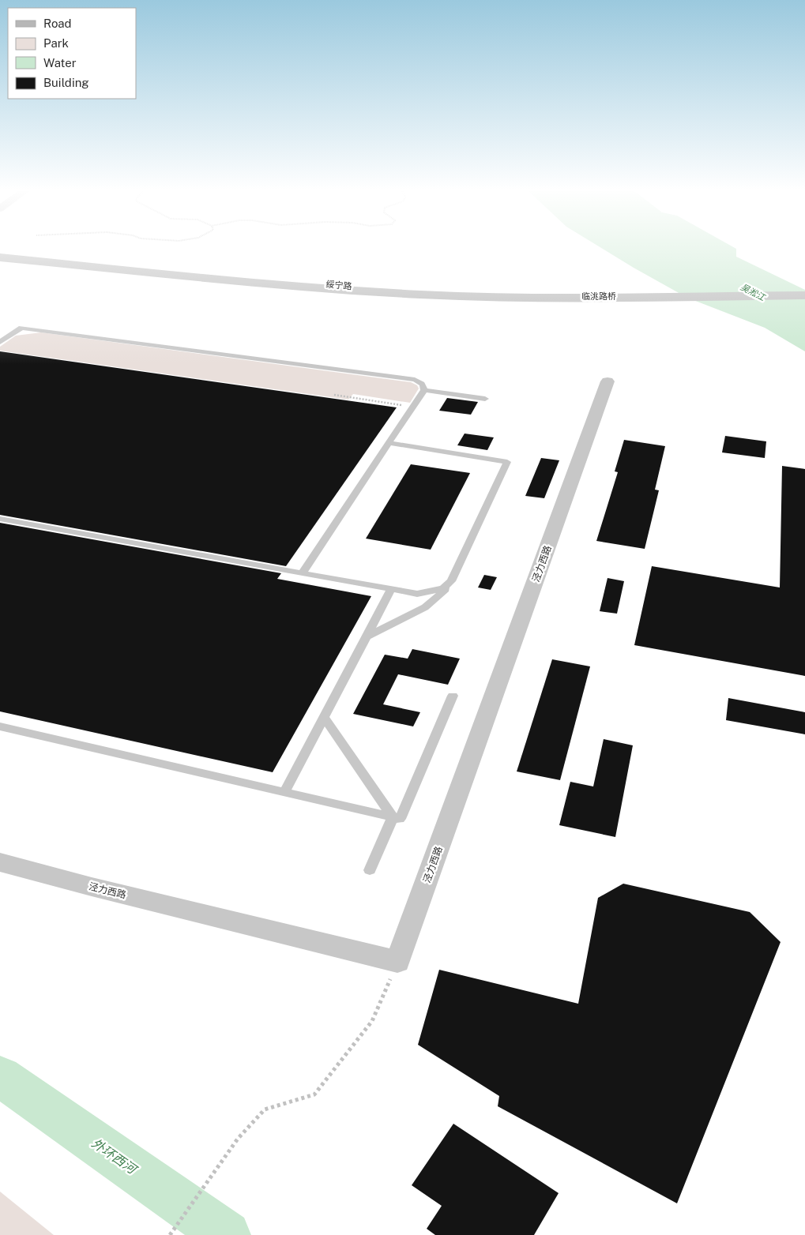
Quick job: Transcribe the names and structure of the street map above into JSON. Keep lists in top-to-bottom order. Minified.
{"streets":{"main road":["绥宁路","临洮路桥"],"street":["泾力西路"]},"crossings":[["绥宁路","临洮路桥"]],"water":["吴淞江","外环西河"],"legend":["Road","Park","Water","Building"]}
